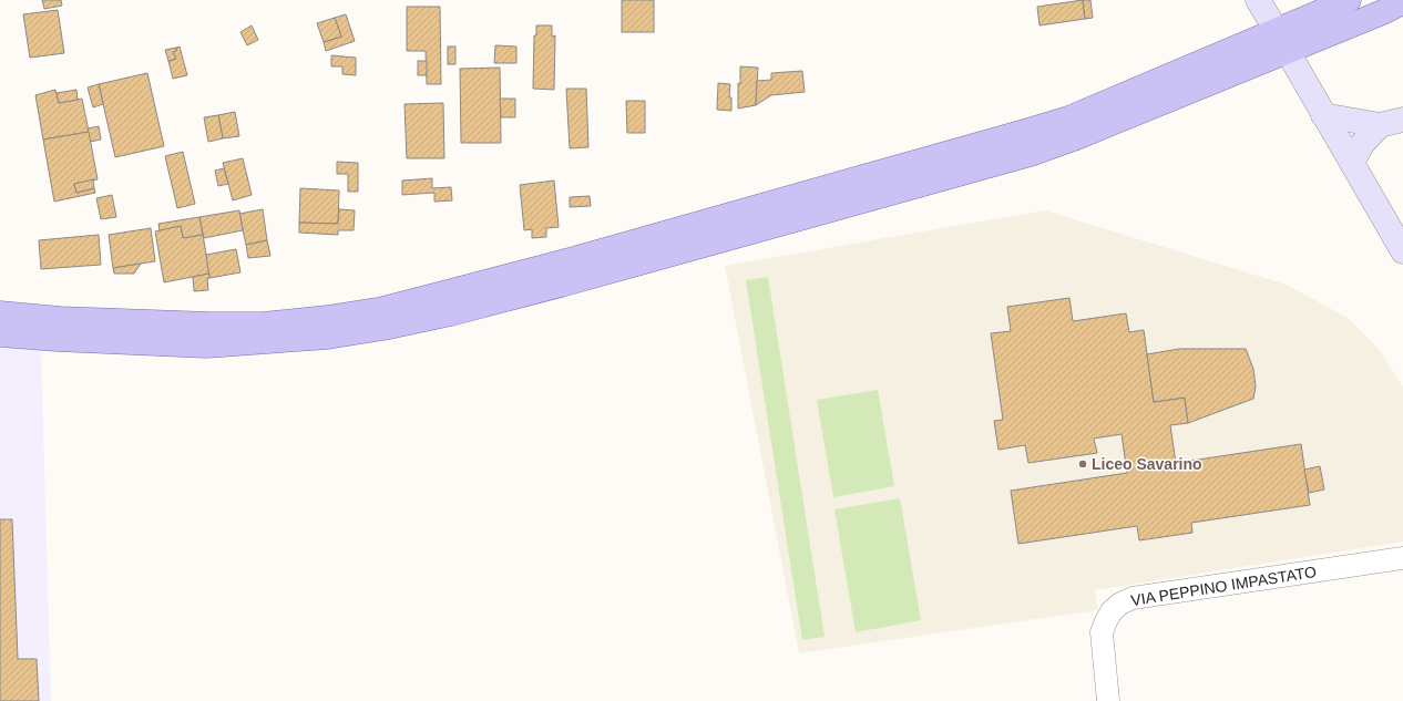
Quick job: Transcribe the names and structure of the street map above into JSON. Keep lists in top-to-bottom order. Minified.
{"streets":{"street":["VIA PEPPINO IMPASTATO"]},"places":["Liceo Savarino"]}
